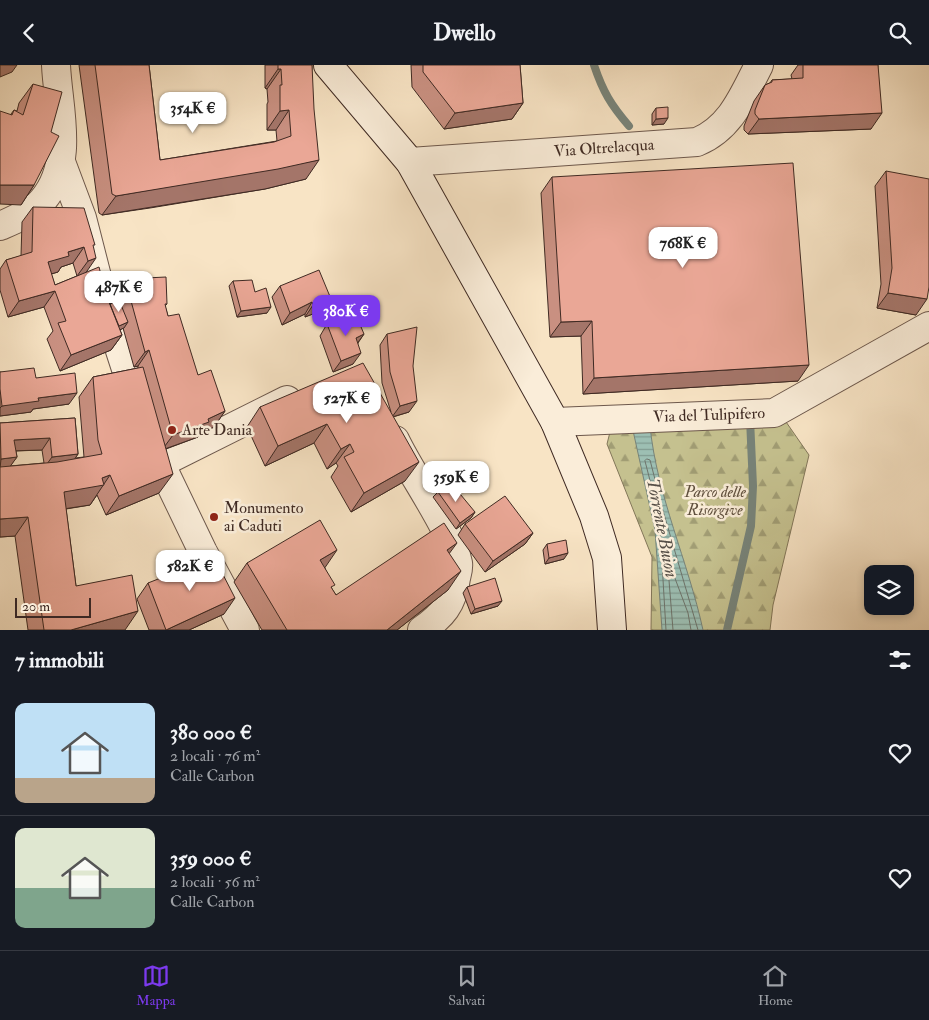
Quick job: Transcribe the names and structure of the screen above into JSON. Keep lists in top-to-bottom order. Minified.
{"streets":{"street":["Via Oltrelacqua","Via del Tulipifero"]},"water":["Torrente Buion"],"parks":["Parco delle Risorgive"],"places":["Arte Dania","Monumento ai Caduti"],"scale_bar":"20 m","page":{"header":"Dwello","price":["354K €","768K €","487K €","380K €","527K €","359K €","582K €"],"scale":"20 m","heading":"7 immobili","list":[{"name":"380 000 €","note":"2 locali · 76 m² · Calle Carbon"},{"name":"359 000 €","note":"2 locali · 56 m² · Calle Carbon"}],"tabs":["Mappa","Salvati","Home"]}}
